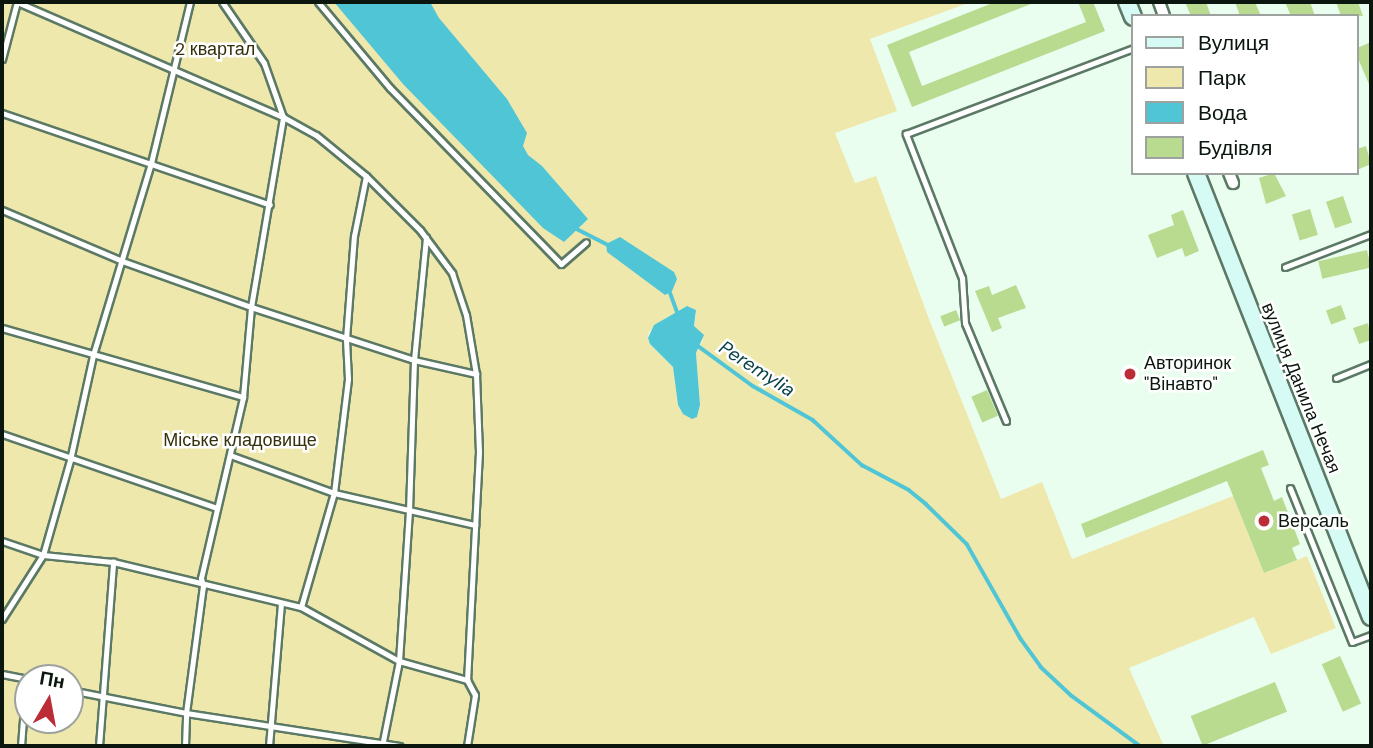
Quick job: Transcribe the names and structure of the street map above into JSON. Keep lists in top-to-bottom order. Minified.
{"streets":{"main road":["вулиця Данила Нечая"]},"water":["Peremylia"],"parks":["2 квартал","Міське кладовище"],"places":["Авторинок \"Вінавто\"","Версаль"],"legend":["Вулиця","Парк","Вода","Будівля"],"north":"top"}
